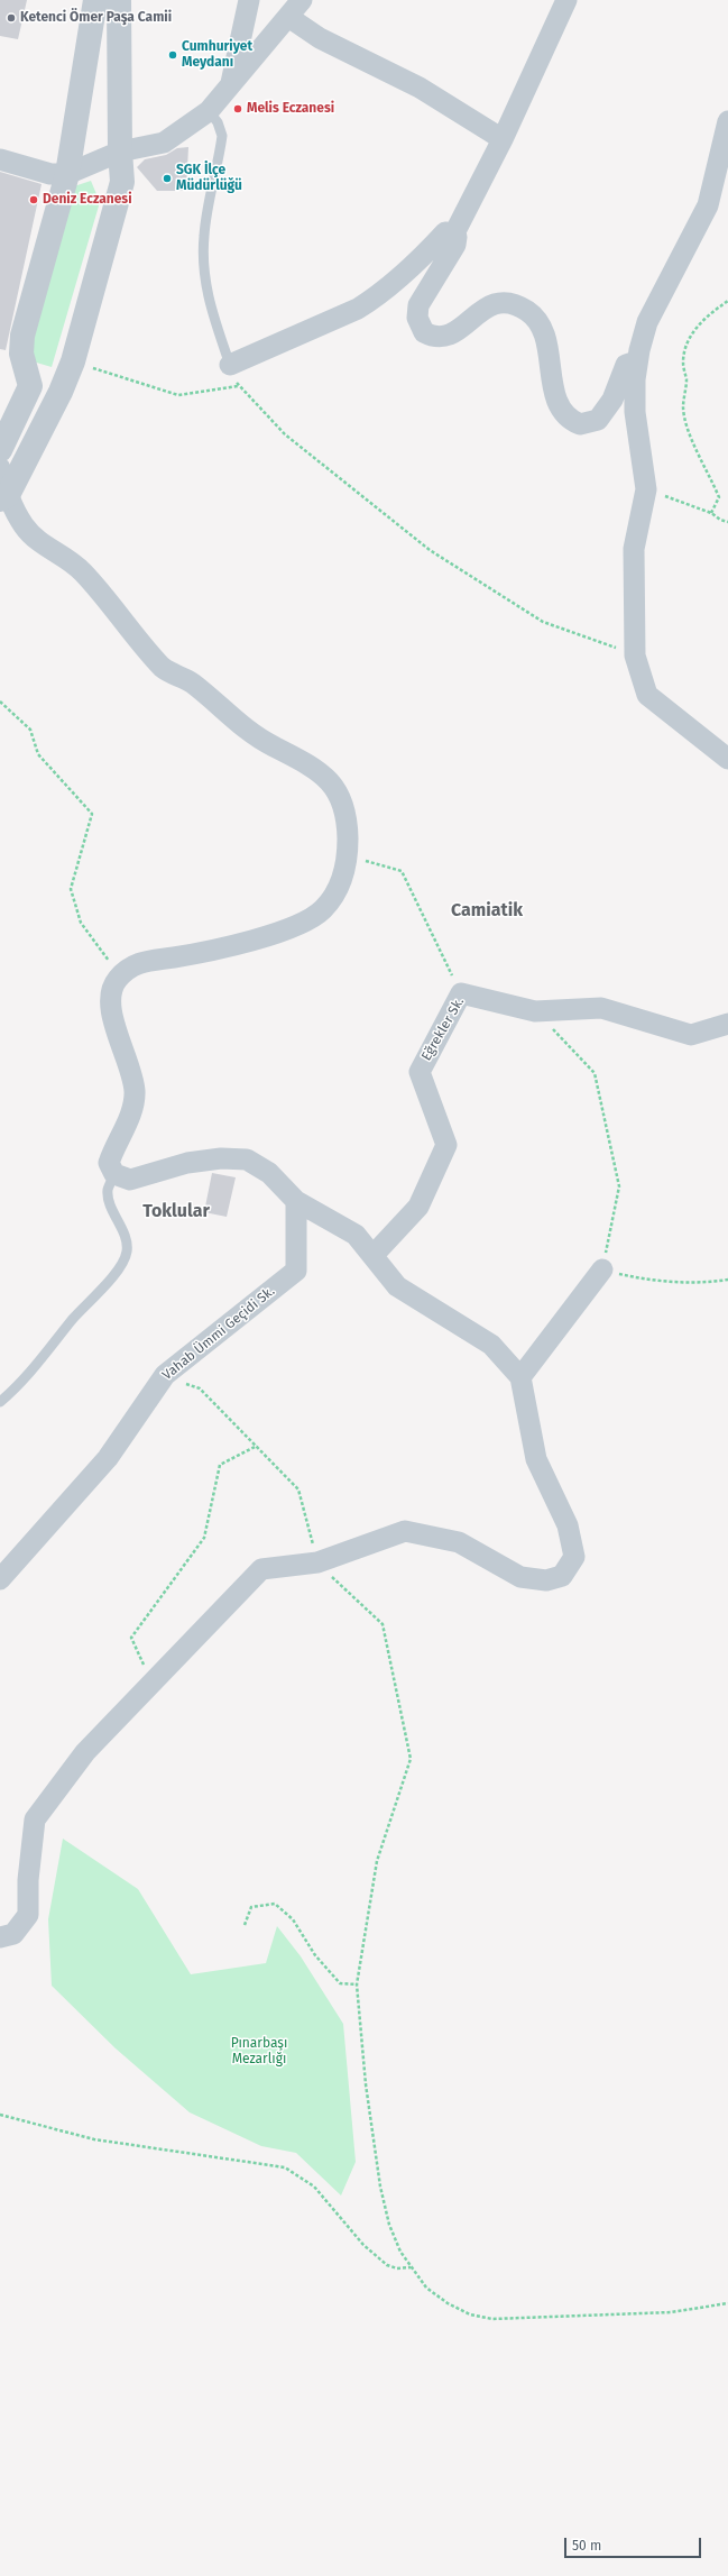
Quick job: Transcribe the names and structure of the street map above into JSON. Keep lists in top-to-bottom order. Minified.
{"streets":{"street":["Eğrekler Sk.","Vahab Ümmi Geçidi Sk."]},"districts":["Camiatik","Toklular"],"parks":["Pınarbaşı Mezarlığı"],"places":["Ketenci Ömer Paşa Camii","Cumhuriyet Meydanı","Melis Eczanesi","SGK İlçe Müdürlüğü","Deniz Eczanesi"],"scale_bar":"50 m"}
